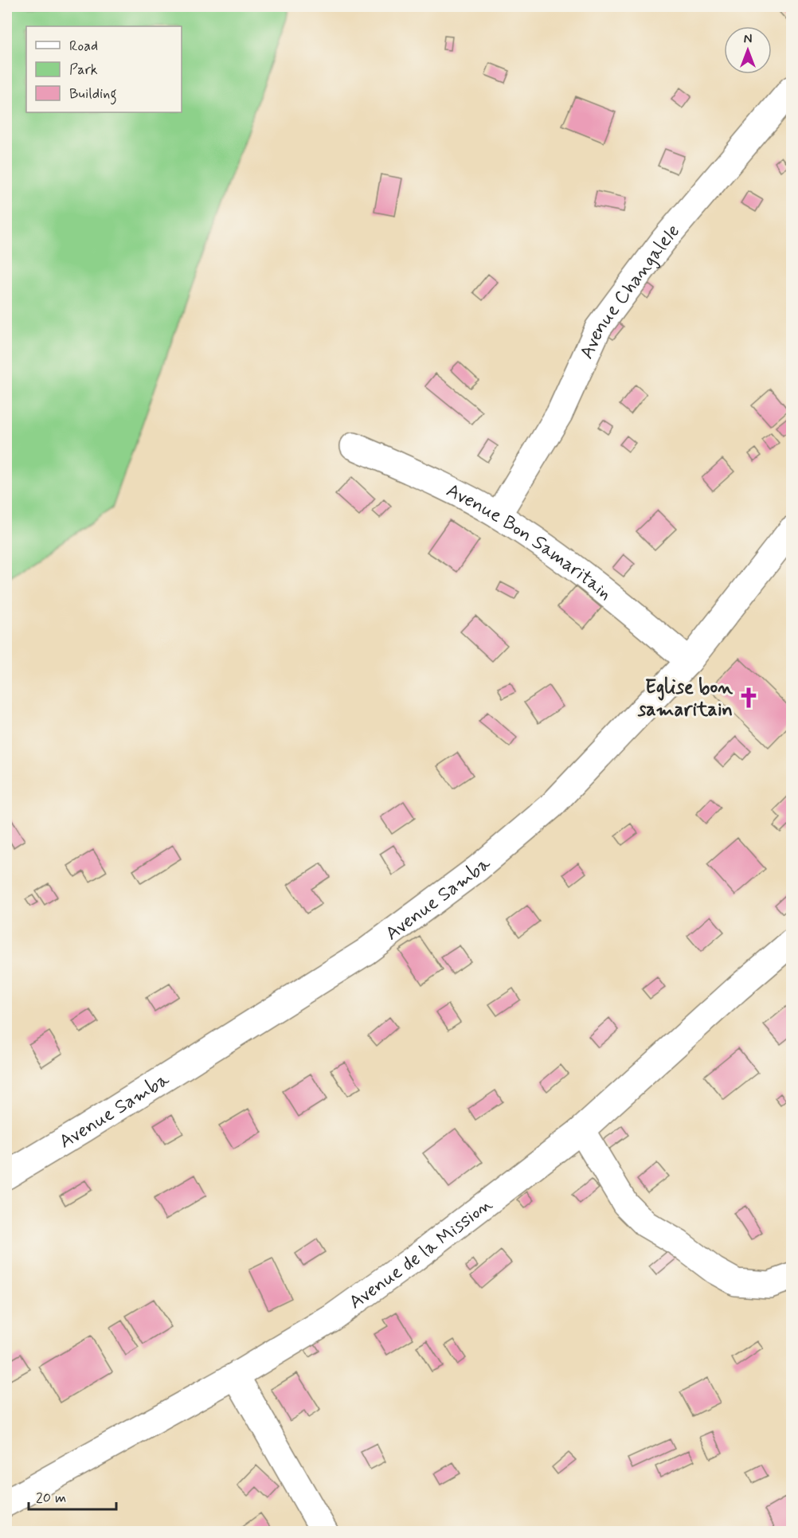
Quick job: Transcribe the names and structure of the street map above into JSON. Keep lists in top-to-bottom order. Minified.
{"streets":{"street":["Avenue Changalele","Avenue Bon Samaritain","Avenue Samba","Avenue de la Mission"]},"crossings":[["Avenue Changalele","Avenue Bon Samaritain"],["Avenue Bon Samaritain","Avenue Samba"]],"places":{"church":["Eglise bon samaritain"]},"legend":["Road","Park","Building"],"scale_bar":"20 m","north":"top"}
